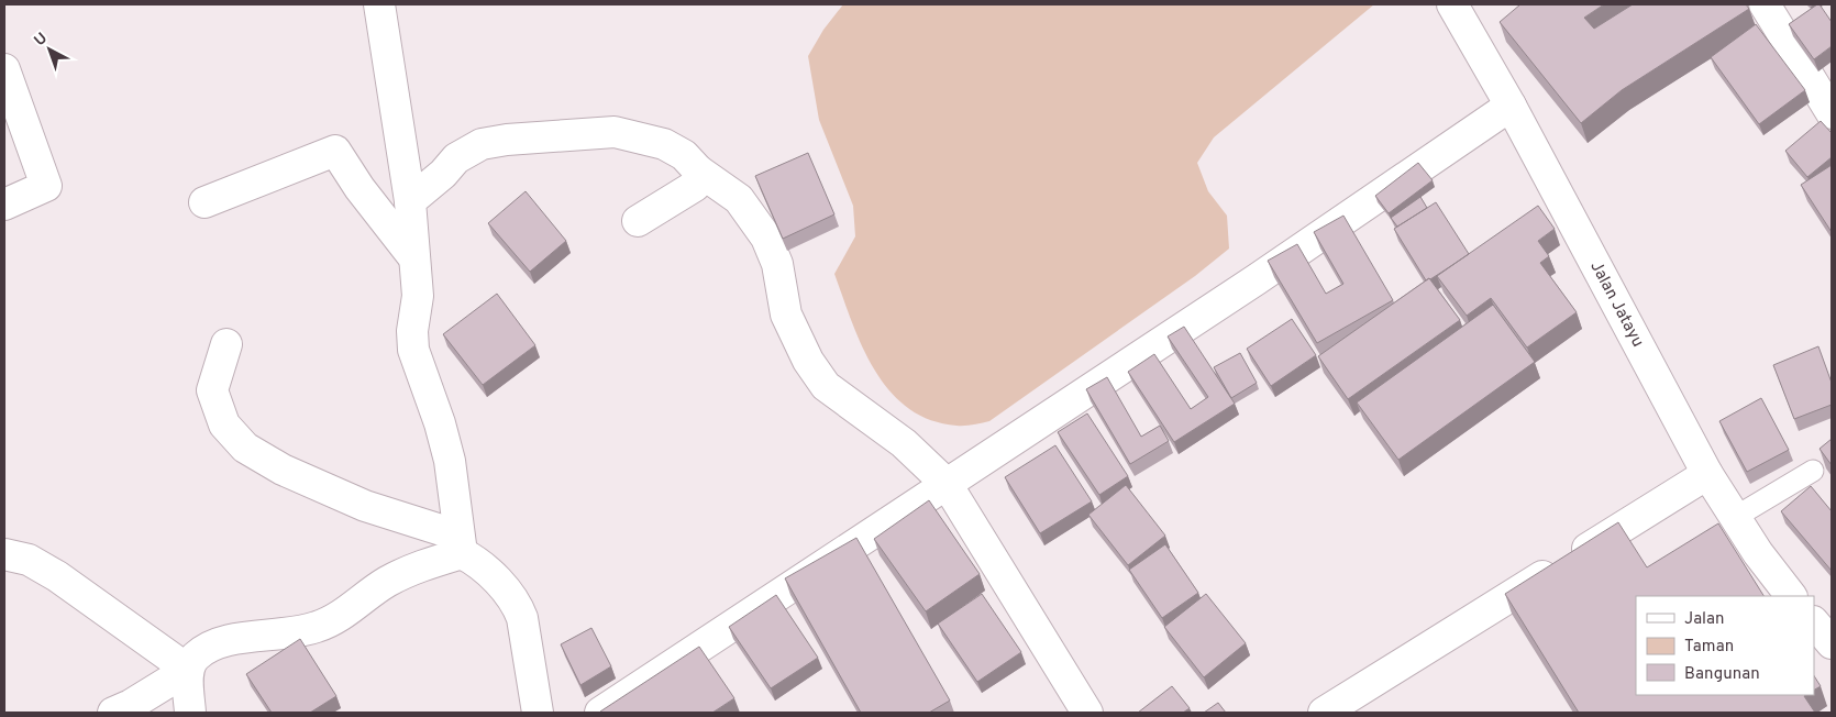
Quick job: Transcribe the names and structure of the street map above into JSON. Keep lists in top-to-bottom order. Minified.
{"streets":{"street":["Jalan Jatayu"]},"legend":["Jalan","Taman","Bangunan"],"north":"top left"}
